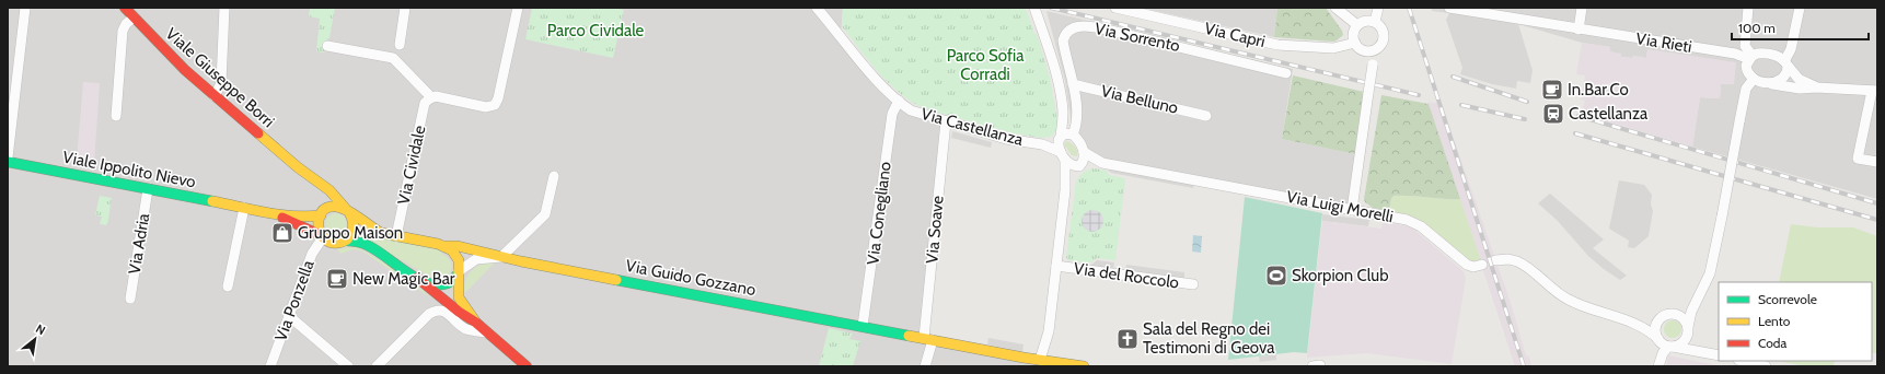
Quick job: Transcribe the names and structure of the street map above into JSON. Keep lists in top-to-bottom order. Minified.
{"streets":{"main road":["Viale Giuseppe Borri","Viale Ippolito Nievo","Via Guido Gozzano"],"street":["Via Capri","Via Sorrento","Via Rieti","Via Belluno","Via Castellanza","Via Cividale","Via Luigi Morelli","Via Conegliano","Via Soave","Via Adria","Via del Roccolo","Via Ponzella"]},"crossings":[["Via Sorrento","Via Belluno"],["Via Sorrento","Via Castellanza"],["Via Sorrento","Via del Roccolo"],["Viale Giuseppe Borri","Via Cividale"],["Viale Giuseppe Borri","Viale Ippolito Nievo"],["Viale Giuseppe Borri","Via Guido Gozzano"],["Viale Giuseppe Borri","Via Ponzella"],["Via Castellanza","Via Conegliano"],["Via Castellanza","Via Soave"],["Via Castellanza","Via del Roccolo"],["Via Cividale","Via Guido Gozzano"],["Viale Ippolito Nievo","Via Adria"],["Viale Ippolito Nievo","Via Ponzella"],["Via Conegliano","Via Guido Gozzano"],["Via Soave","Via Guido Gozzano"]],"parks":["Parco Cividale","Parco Sofia Corradi"],"places":{"cafe":["In.Bar.Co","New Magic Bar"],"station":["Castellanza"],"shop":["Gruppo Maison"],"sports":["Skorpion Club"],"church":["Sala del Regno dei Testimoni di Geova"]},"legend":["Scorrevole","Lento","Coda"],"scale_bar":"100 m","north":"top right"}
